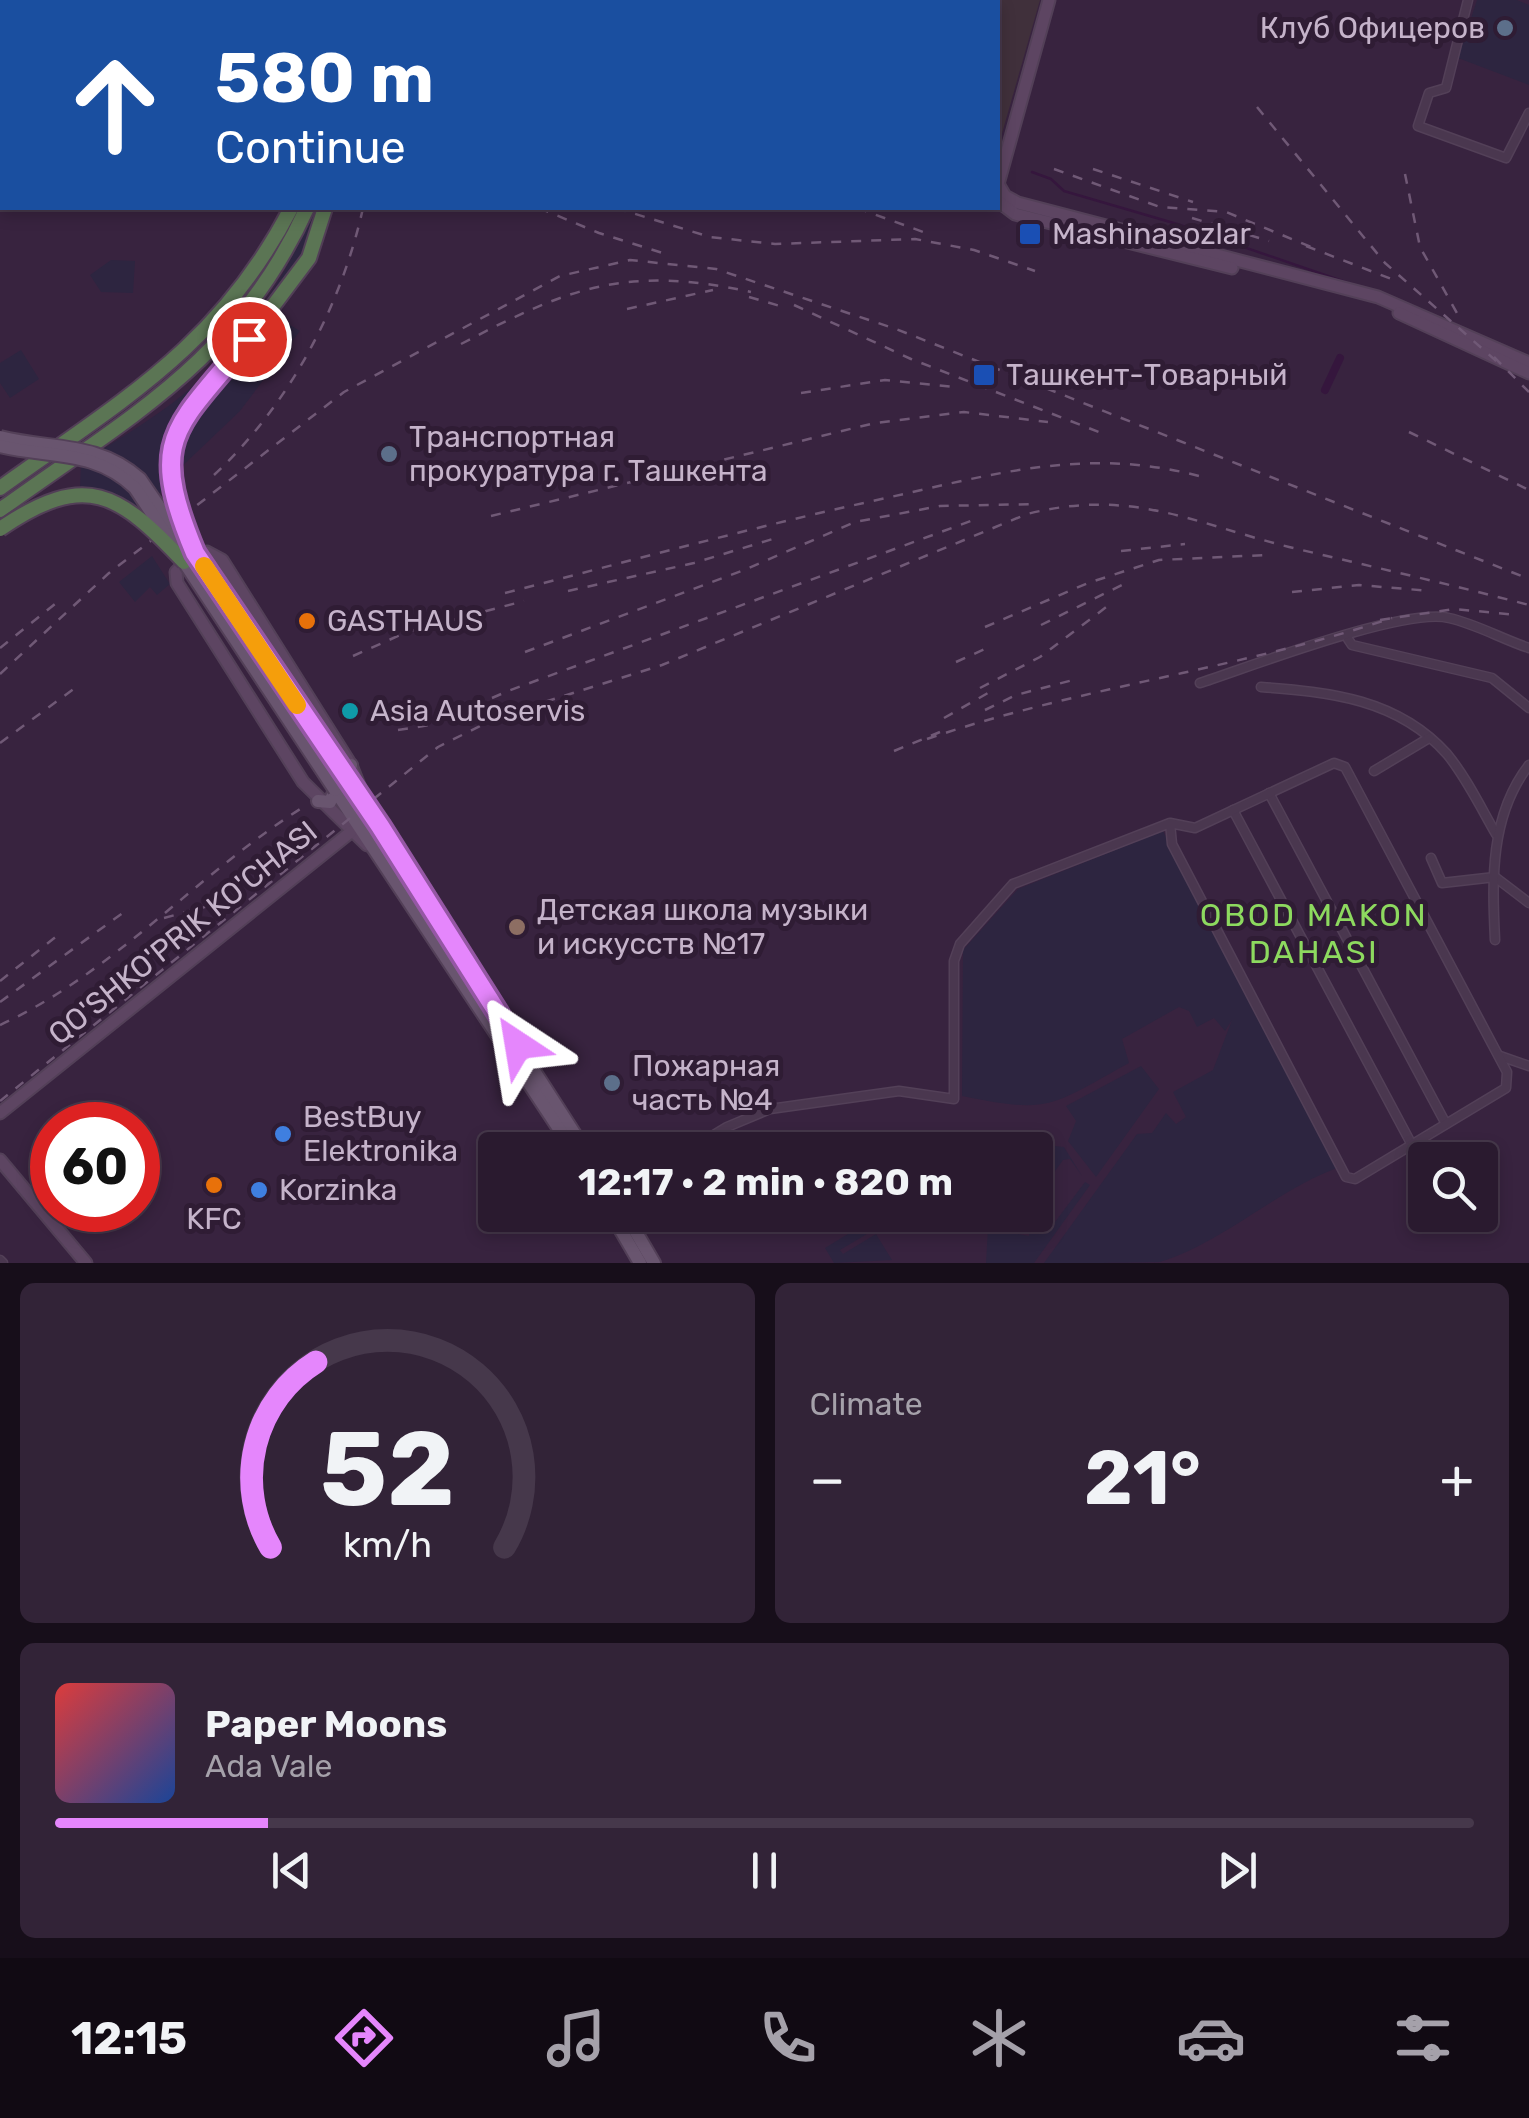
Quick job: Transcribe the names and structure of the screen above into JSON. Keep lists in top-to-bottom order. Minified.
{"streets":{"main road":["QO'SHKO'PRIK KO'CHASI"]},"districts":["OBOD MAKON DAHASI"],"places":{"other":["Клуб Офицеров","Транспортная прокуратура г. Ташкента","GASTHAUS","Asia Autoservis","Детская школа музыки и искусств №17","Пожарная часть №4","BestBuy Elektronika","KFC","Korzinka"],"transit":["Mashinasozlar","Ташкент-Товарный"]},"page":{"turn":["580 m","Continue"],"limit":"60","trip":"12:17 · 2 min · 820 m","tile":"Climate","heat":["−","21°","+"],"song":["Paper Moons","Ada Vale"],"tabs":"12:15","gauge":["52","km/h"]}}
